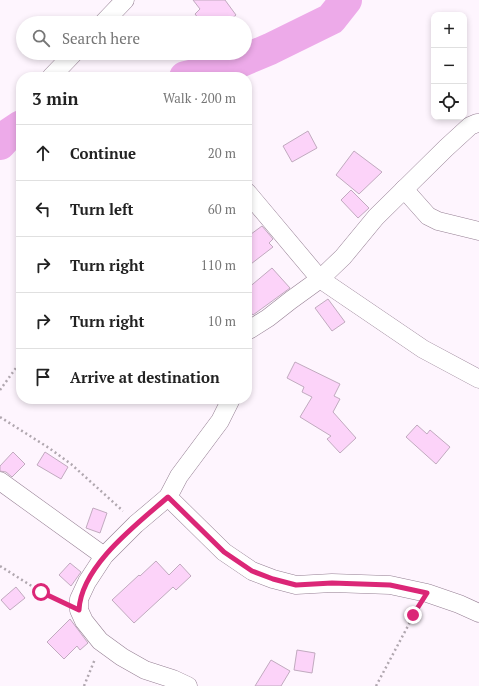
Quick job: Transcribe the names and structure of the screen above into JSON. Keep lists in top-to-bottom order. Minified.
{"page":{"map_buttons":["+","−"],"search":"Search here","heading":["3 min","Walk · 200 m"],"list":[["Continue","20 m"],["Turn left","60 m"],["Turn right","110 m"],["Turn right","10 m"],"Arrive at destination"]}}
